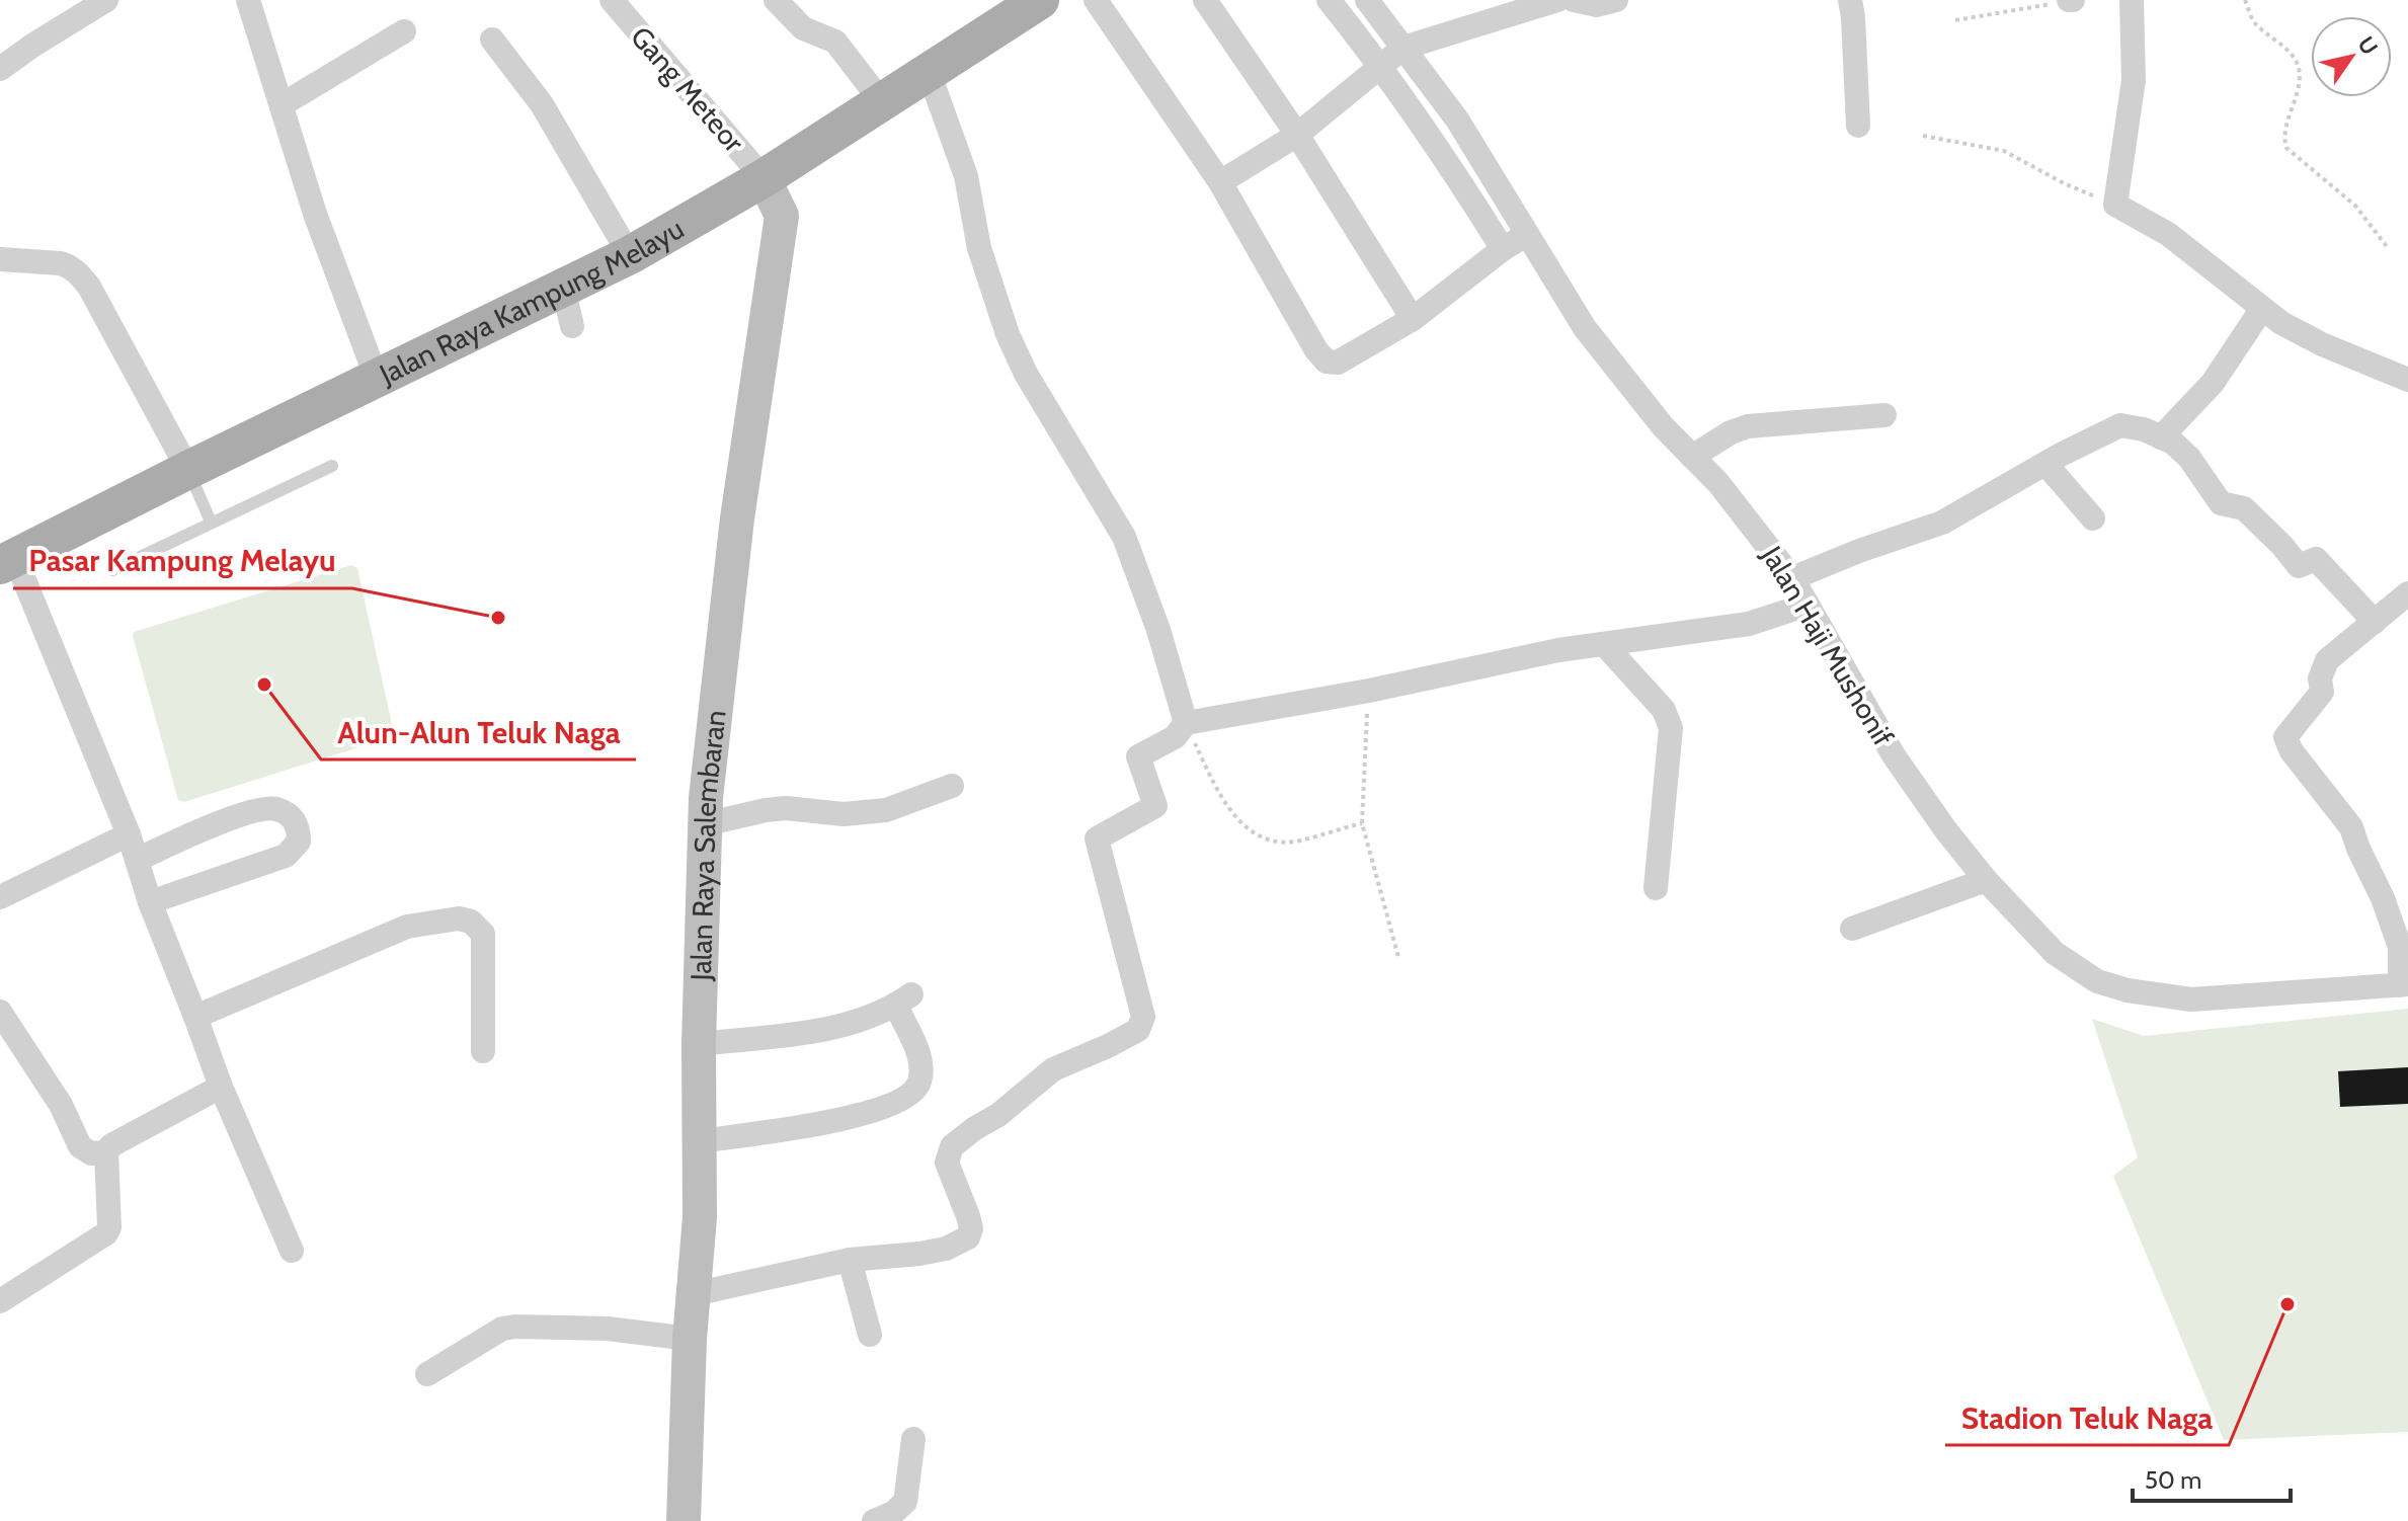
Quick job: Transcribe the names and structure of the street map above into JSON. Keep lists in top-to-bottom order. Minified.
{"streets":{"main road":["Jalan Raya Kampung Melayu","Jalan Raya Salembaran"],"street":["Gang Meteor","Jalan Haji Mushonif"]},"crossings":[["Gang Meteor","Jalan Raya Kampung Melayu"],["Gang Meteor","Jalan Raya Salembaran"],["Jalan Raya Kampung Melayu","Jalan Raya Salembaran"]],"places":["Pasar Kampung Melayu","Alun-Alun Teluk Naga","Stadion Teluk Naga"],"scale_bar":"50 m","north":"top right"}
